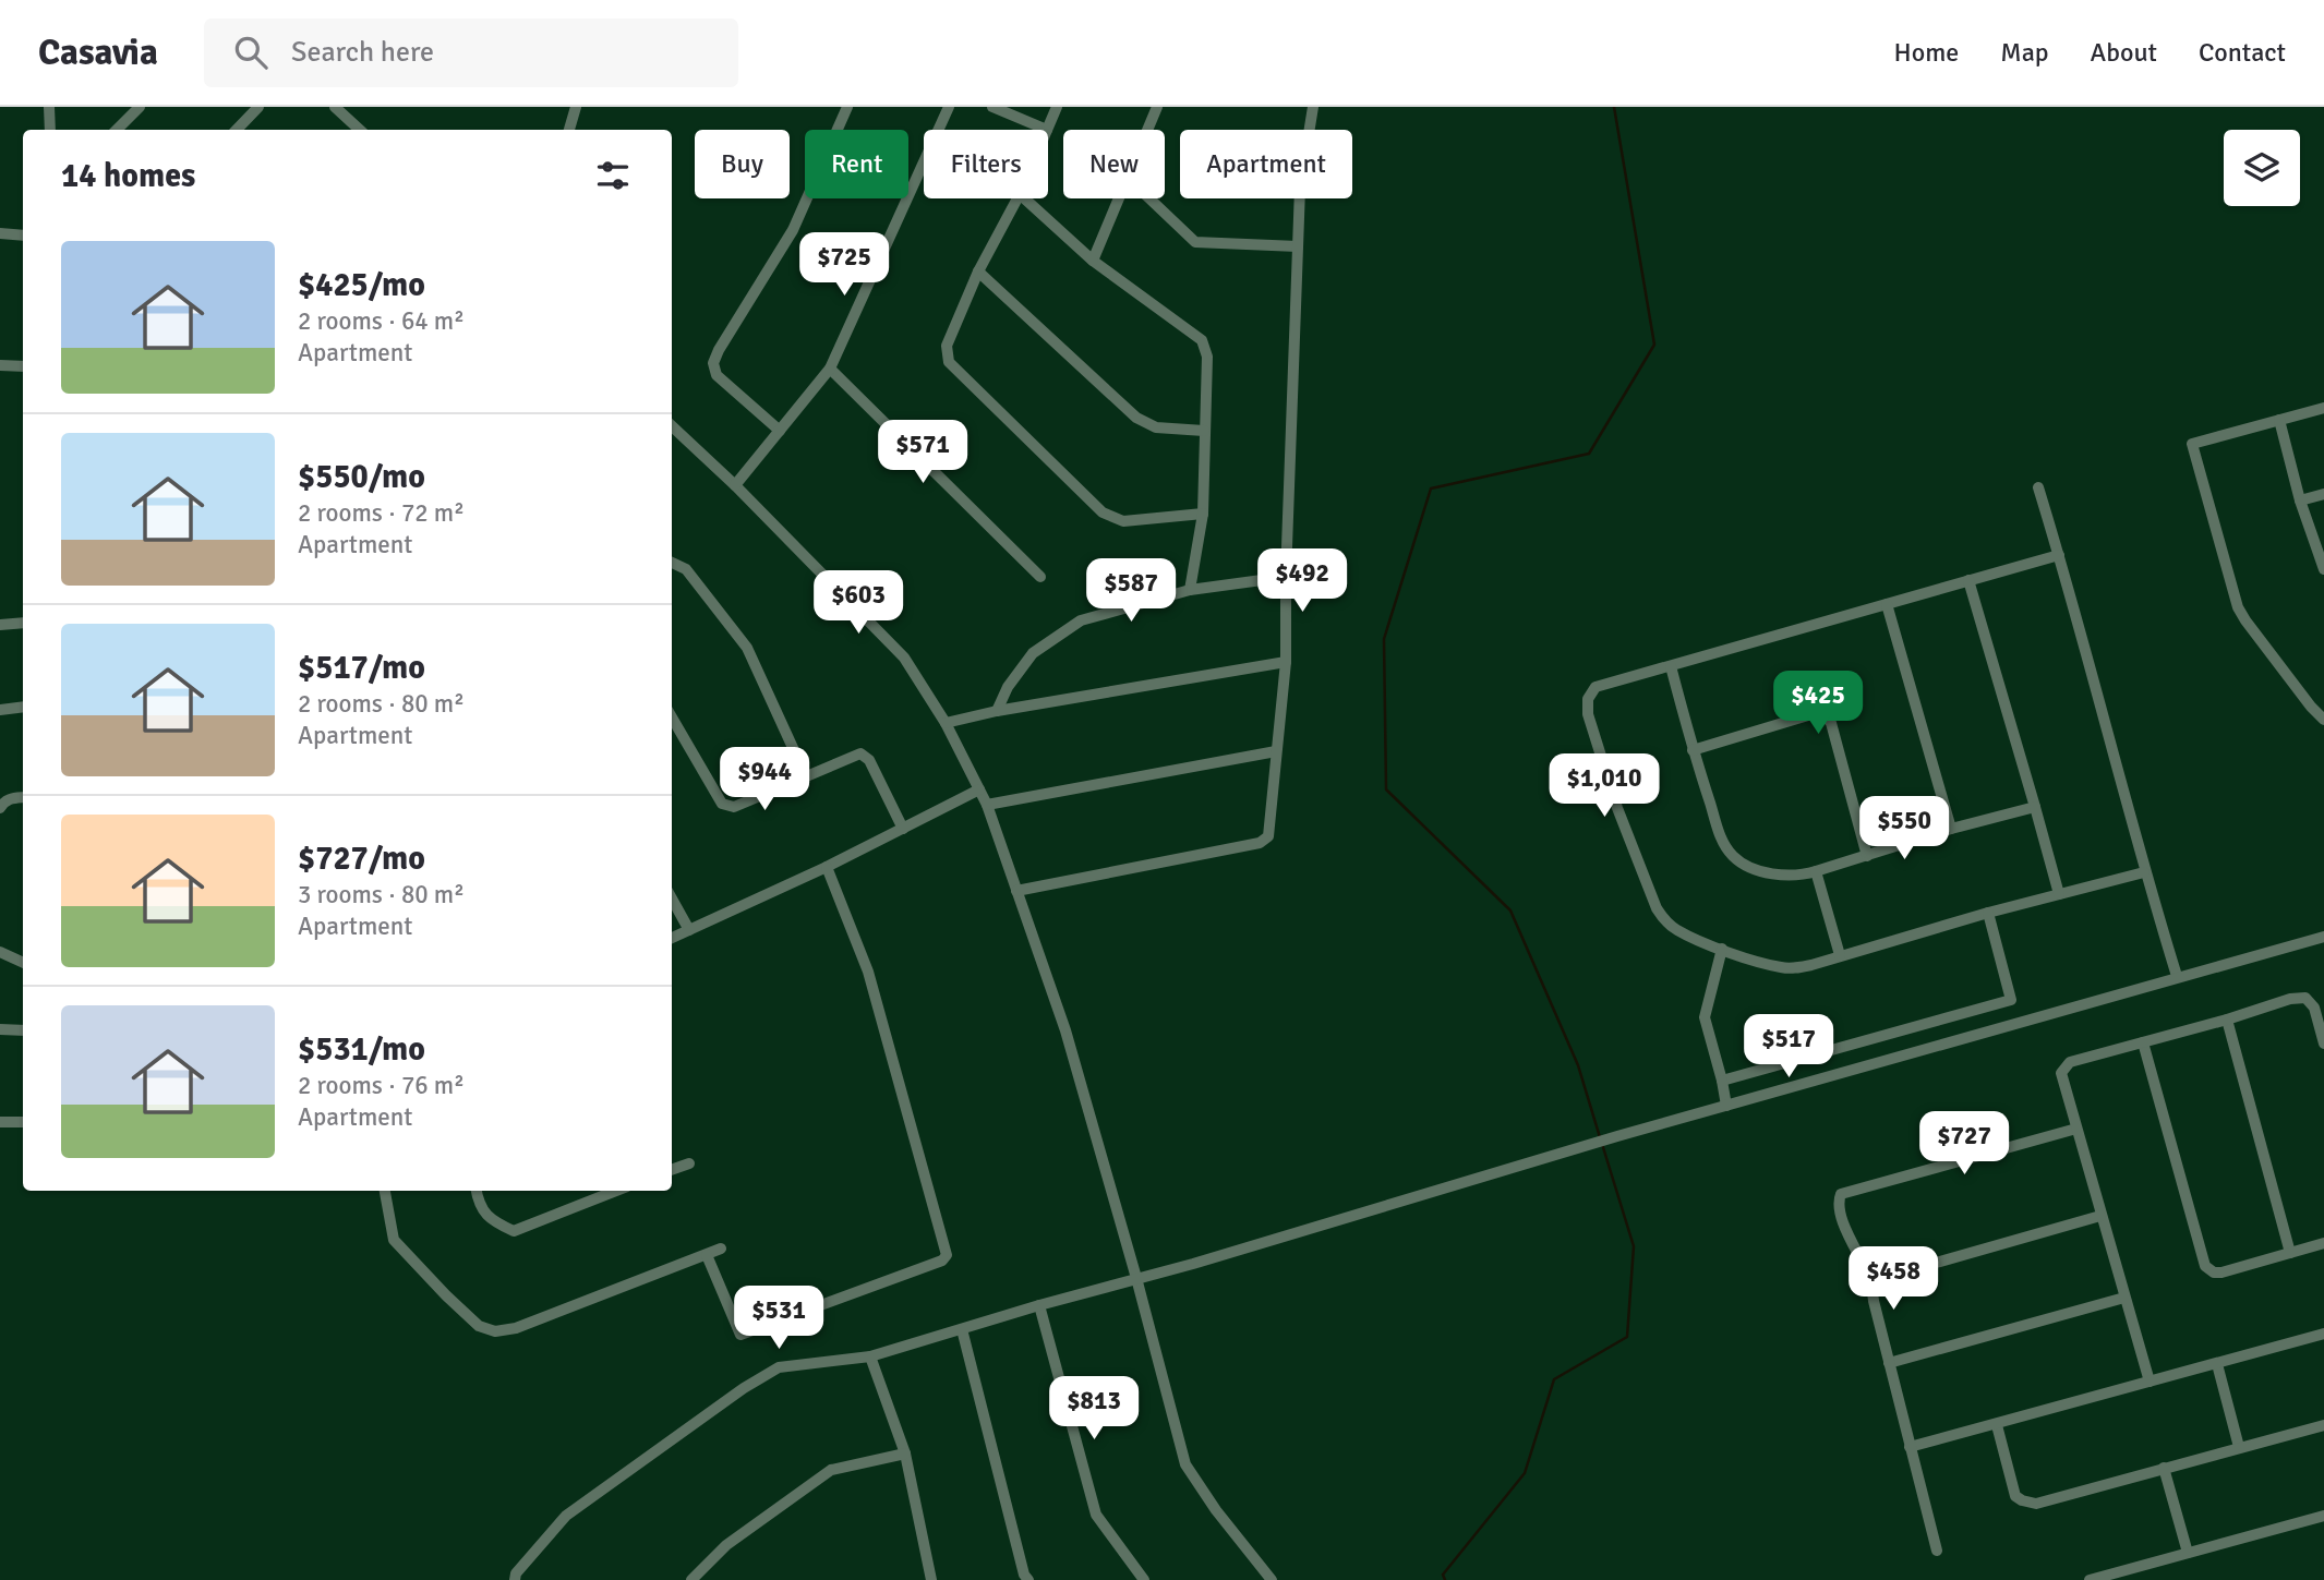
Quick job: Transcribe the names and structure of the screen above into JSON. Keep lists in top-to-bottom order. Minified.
{"page":{"header":"Casavia","search":"Search here","nav":["Home","Map","About","Contact"],"chip":["Buy","Rent","Filters","New","Apartment"],"heading":"14 homes","list":[{"name":"$425/mo","note":"2 rooms · 64 m² · Apartment"},{"name":"$550/mo","note":"2 rooms · 72 m² · Apartment"},{"name":"$517/mo","note":"2 rooms · 80 m² · Apartment"},{"name":"$727/mo","note":"3 rooms · 80 m² · Apartment"},{"name":"$531/mo","note":"2 rooms · 76 m² · Apartment"}],"price":["$725","$571","$492","$587","$603","$425","$944","$1,010","$550","$517","$727","$458","$531","$813"]}}
